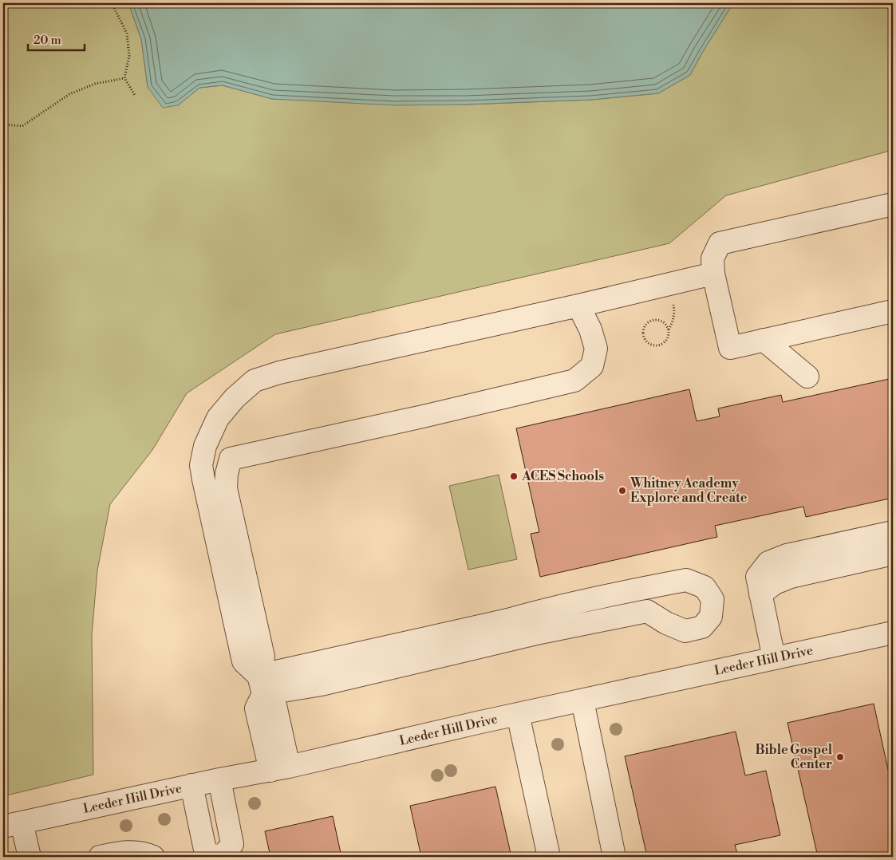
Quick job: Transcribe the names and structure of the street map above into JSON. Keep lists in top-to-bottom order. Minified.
{"streets":{"street":["Leeder Hill Drive"]},"places":["ACES Schools","Whitney Academy Explore and Create","Bible Gospel Center"],"scale_bar":"20 m"}
